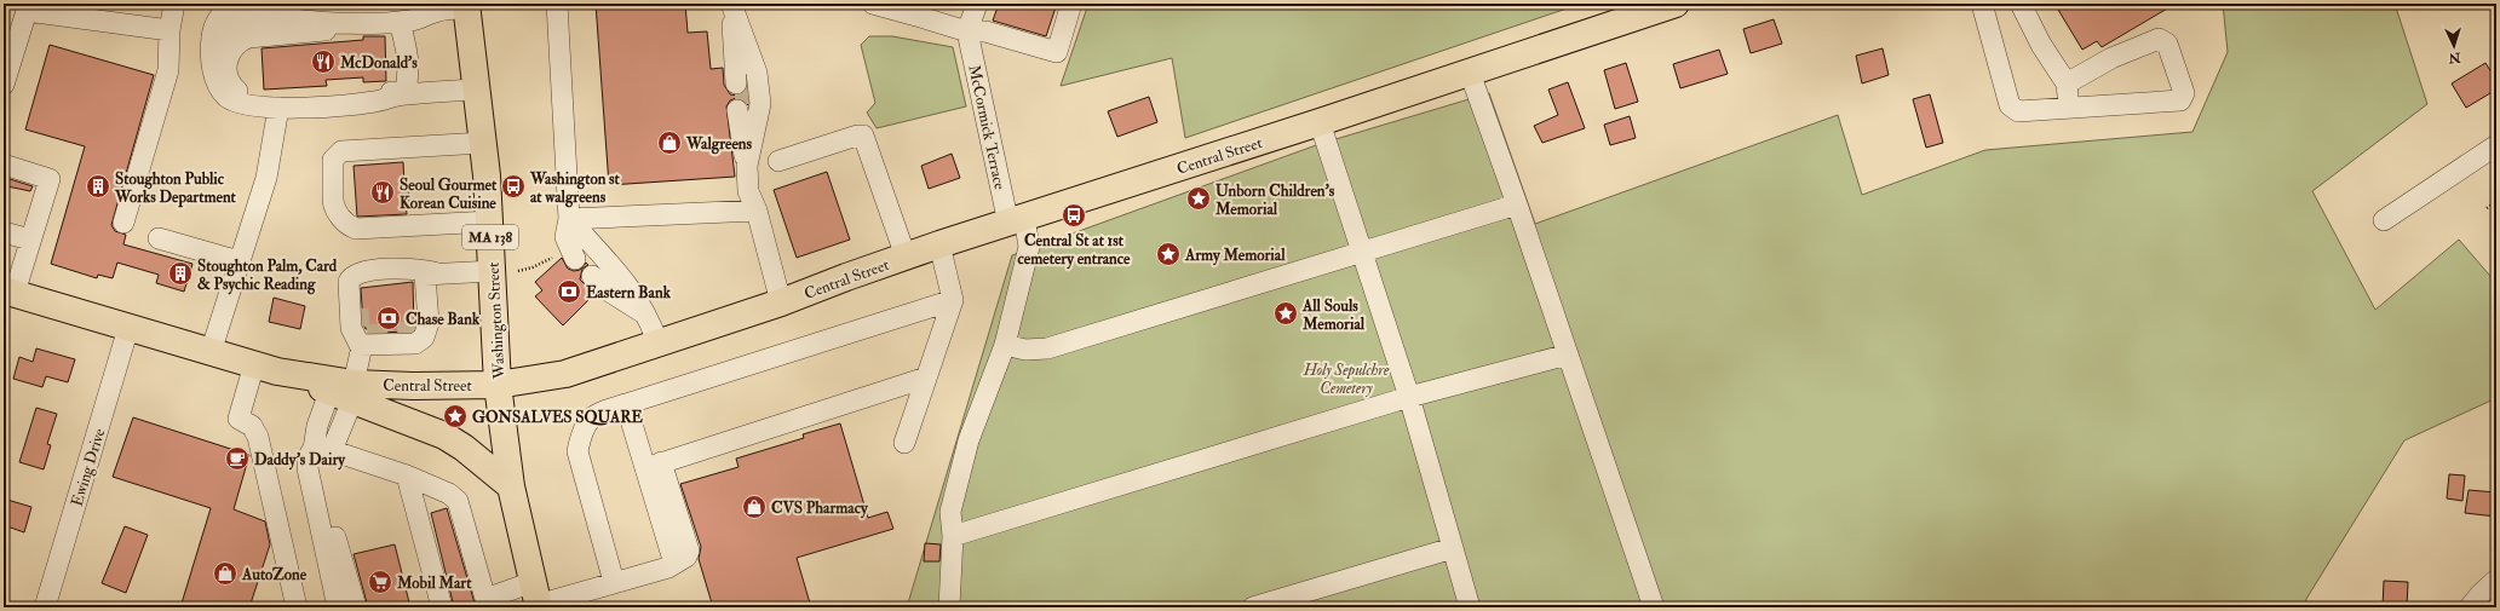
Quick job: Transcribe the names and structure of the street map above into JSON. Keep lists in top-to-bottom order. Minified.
{"streets":{"main road":["Central Street","MA 138","Washington Street"],"street":["McCormick Terrace","Ewing Drive"]},"crossings":[["McCormick Terrace","Central Street"],["Central Street","Washington Street"]],"parks":["Holy Sepulchre Cemetery"],"places":{"restaurant":["McDonald's","Seoul Gourmet Korean Cuisine"],"shop":["Walgreens","CVS Pharmacy","AutoZone"],"building":["Stoughton Public Works Department","Stoughton Palm, Card & Psychic Reading"],"bus stop":["Washington st at walgreens","Central St at 1st cemetery entrance"],"place":["Unborn Children's Memorial","Army Memorial","All Souls Memorial","GONSALVES SQUARE"],"bank":["Eastern Bank","Chase Bank"],"cafe":["Daddy's Dairy"],"supermarket":["Mobil Mart"]},"north":"bottom"}
